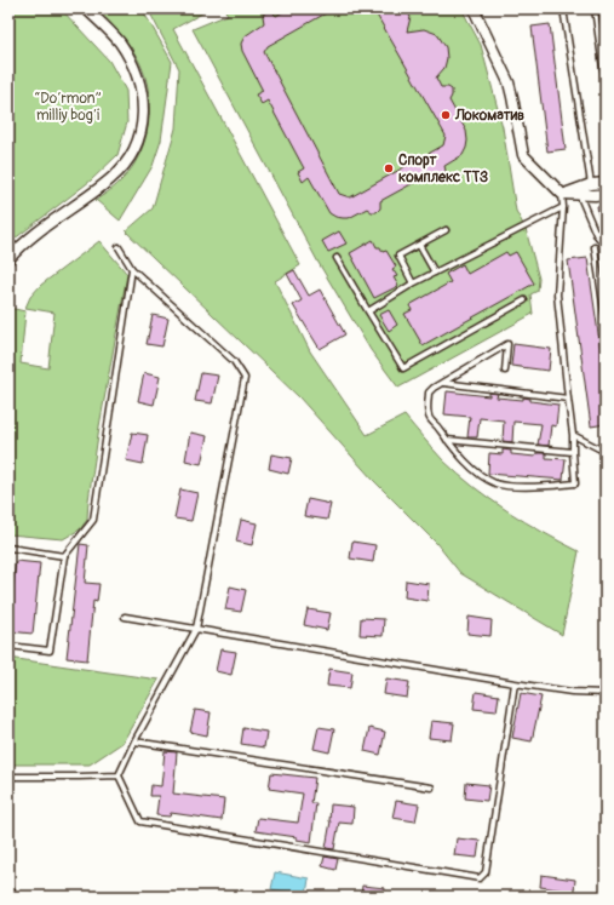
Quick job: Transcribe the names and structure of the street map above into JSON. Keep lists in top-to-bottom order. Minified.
{"parks":["“Do‘rmon” milliy bog‘i"],"places":["Локоматив","Спорт комплекс ТТЗ"]}
